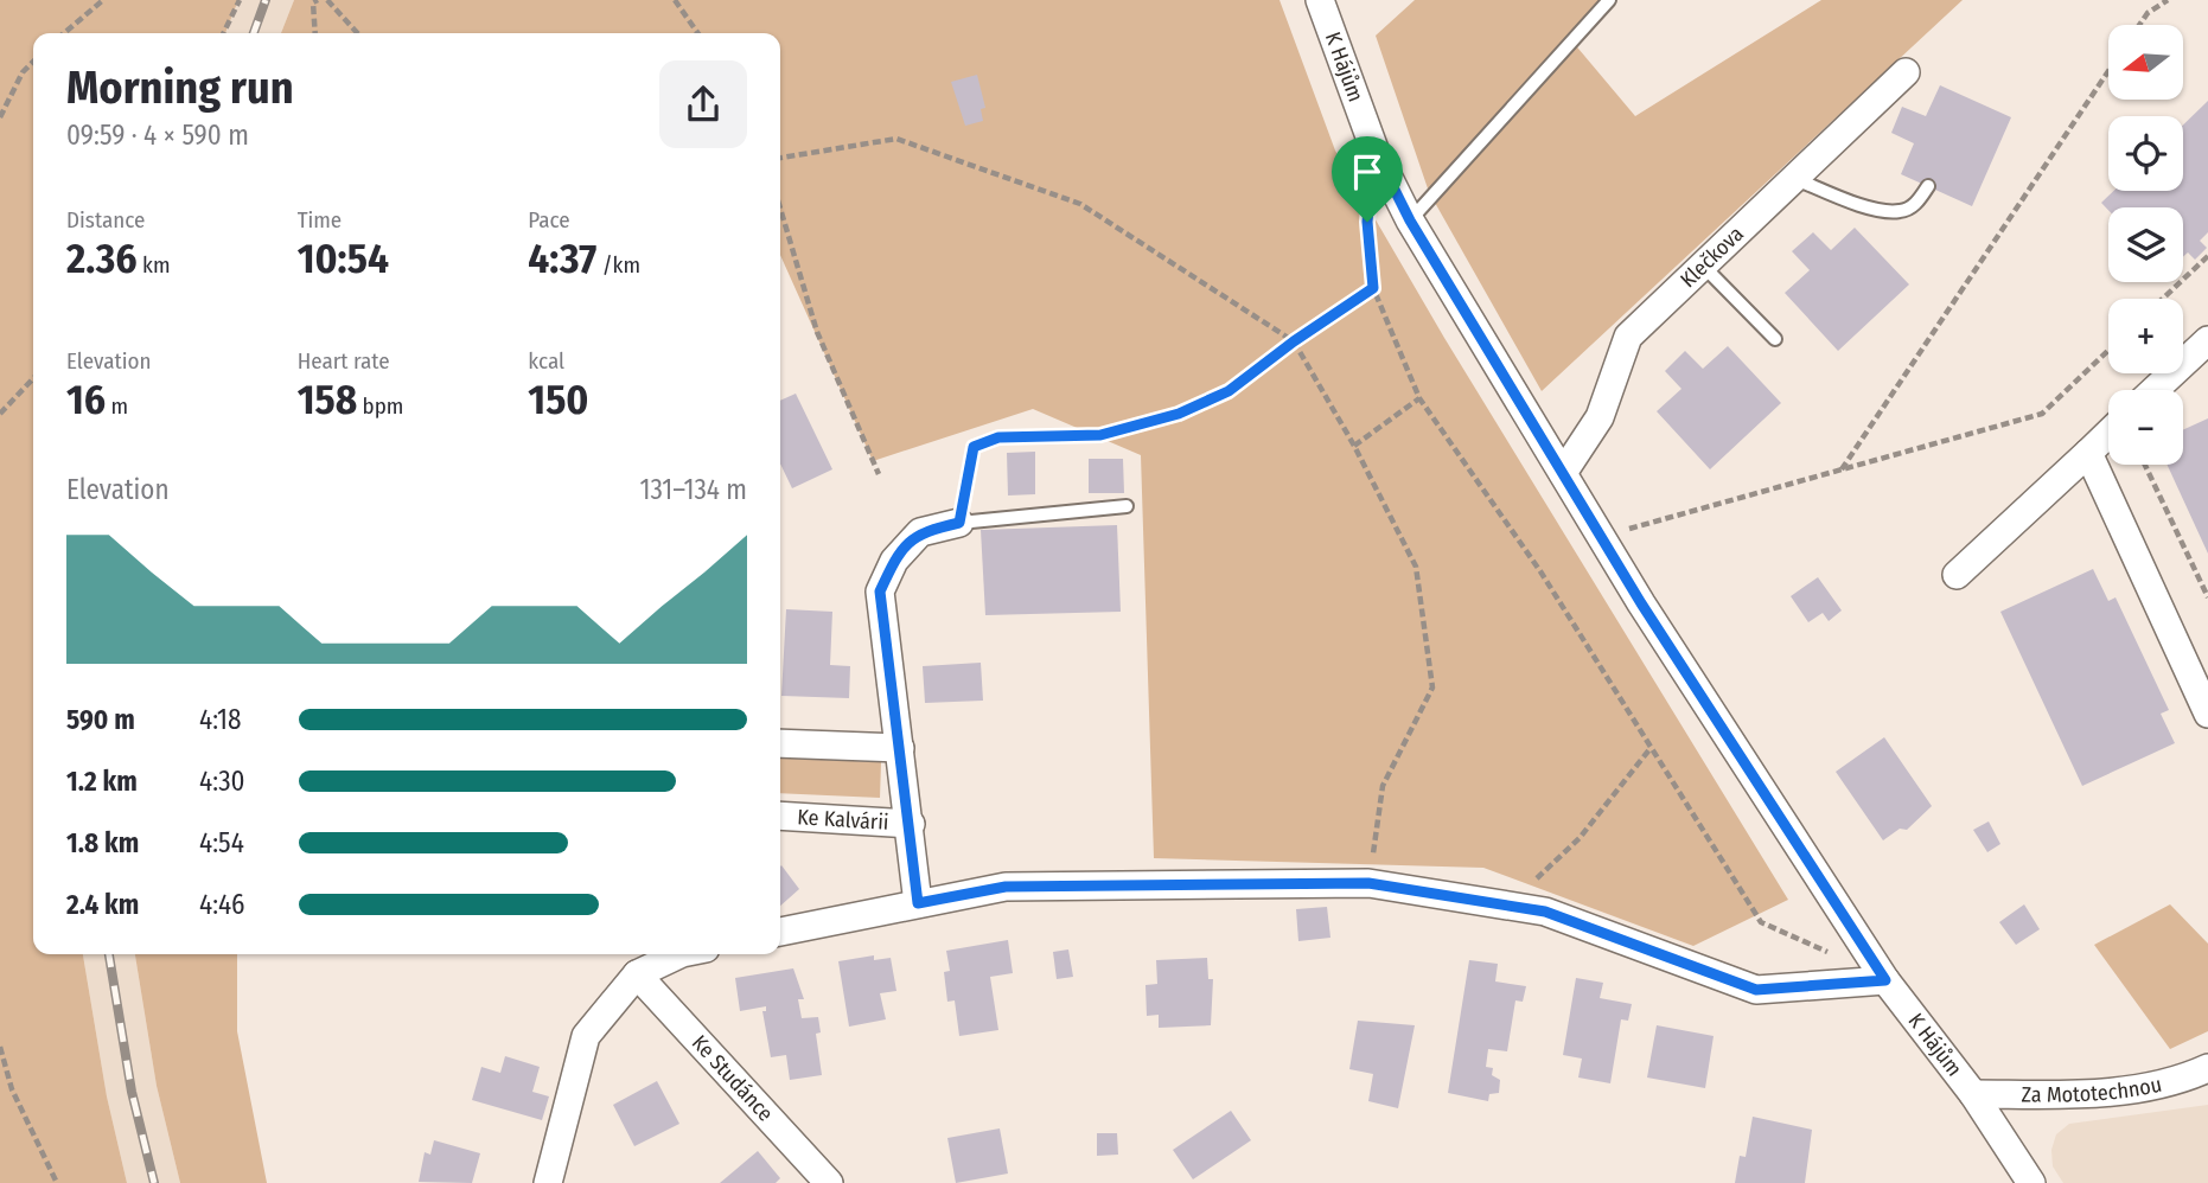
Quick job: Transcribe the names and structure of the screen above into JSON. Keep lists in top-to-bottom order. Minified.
{"streets":{"street":["K Hájům","Klečkova","Ke Kalvárii","Ke Studánce","Za Mototechnou"]},"crossings":[["K Hájům","Klečkova"],["K Hájům","Za Mototechnou"]],"north":"left","page":{"map_buttons":["+","−"],"heading":["Morning run","09:59 · 4 × 590 m"],"stats":[["Distance","2.36 km"],["Time","10:54"],["Pace","4:37 /km"],["Elevation","16 m"],["Heart rate","158 bpm"],["kcal","150"]],"chart":["Elevation","131–134 m"],"list":[{"name":"590 m","note":"4:18"},{"name":"1.2 km","note":"4:30"},{"name":"1.8 km","note":"4:54"},{"name":"2.4 km","note":"4:46"}]}}
